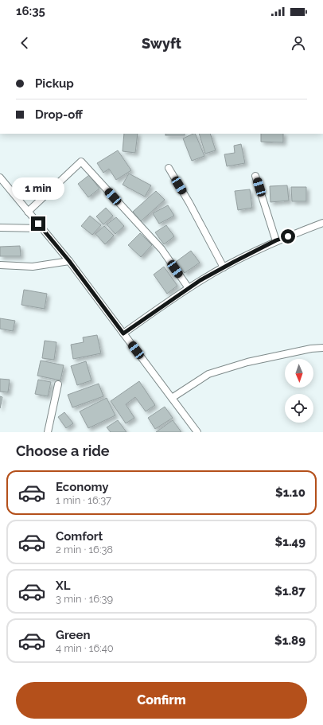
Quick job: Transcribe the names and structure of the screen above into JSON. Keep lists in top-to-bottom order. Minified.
{"north":"bottom","page":{"status":"16:35","header":"Swyft","banner":["Pickup","Drop-off"],"bubble":"1 min","heading":"Choose a ride","list":[{"name":"Economy","note":"1 min · 16:37","value":"$1.10"},{"name":"Comfort","note":"2 min · 16:38","value":"$1.49"},{"name":"XL","note":"3 min · 16:39","value":"$1.87"},{"name":"Green","note":"4 min · 16:40","value":"$1.89"}],"buttons":"Confirm"}}
